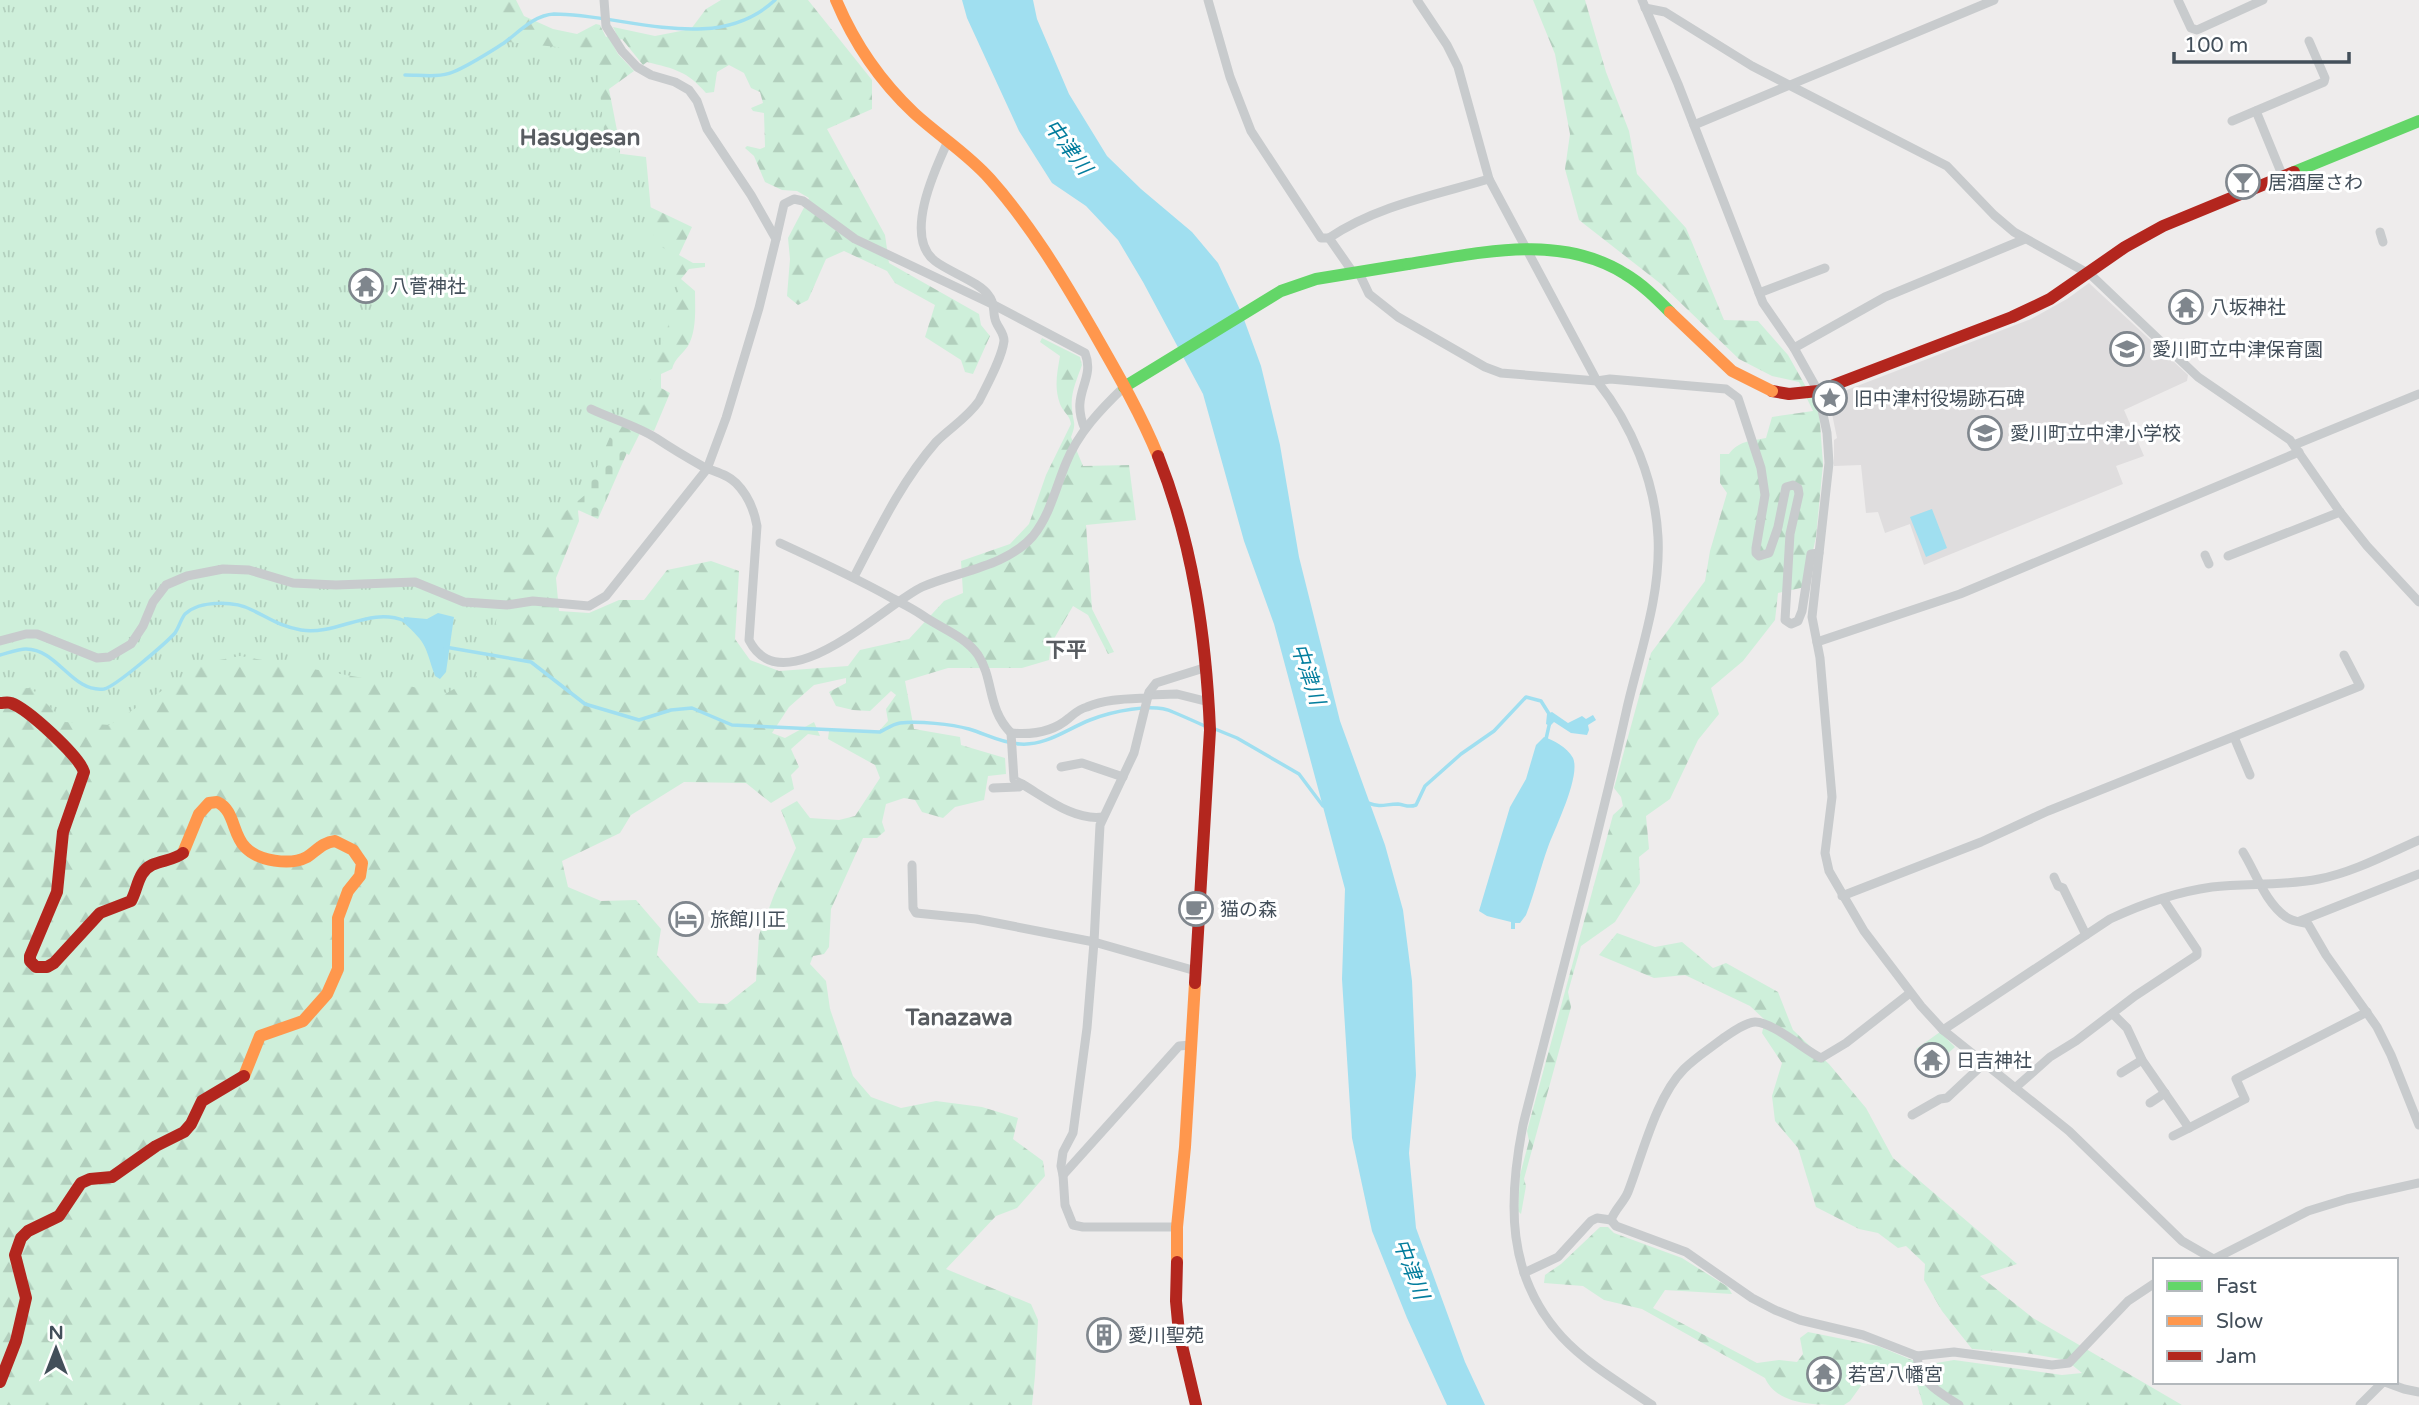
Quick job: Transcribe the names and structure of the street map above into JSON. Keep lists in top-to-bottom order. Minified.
{"districts":["Hasugesan","下平","Tanazawa"],"water":["中津川"],"places":{"bar":["居酒屋さわ"],"temple":["八菅神社","八坂神社","日吉神社","若宮八幡宮"],"school or university":["愛川町立中津保育園","愛川町立中津小学校"],"place":["旧中津村役場跡石碑"],"cafe":["猫の森"],"hotel":["旅館川正"],"building":["愛川聖苑"]},"legend":["Fast","Slow","Jam"],"scale_bar":"100 m","north":"top"}
